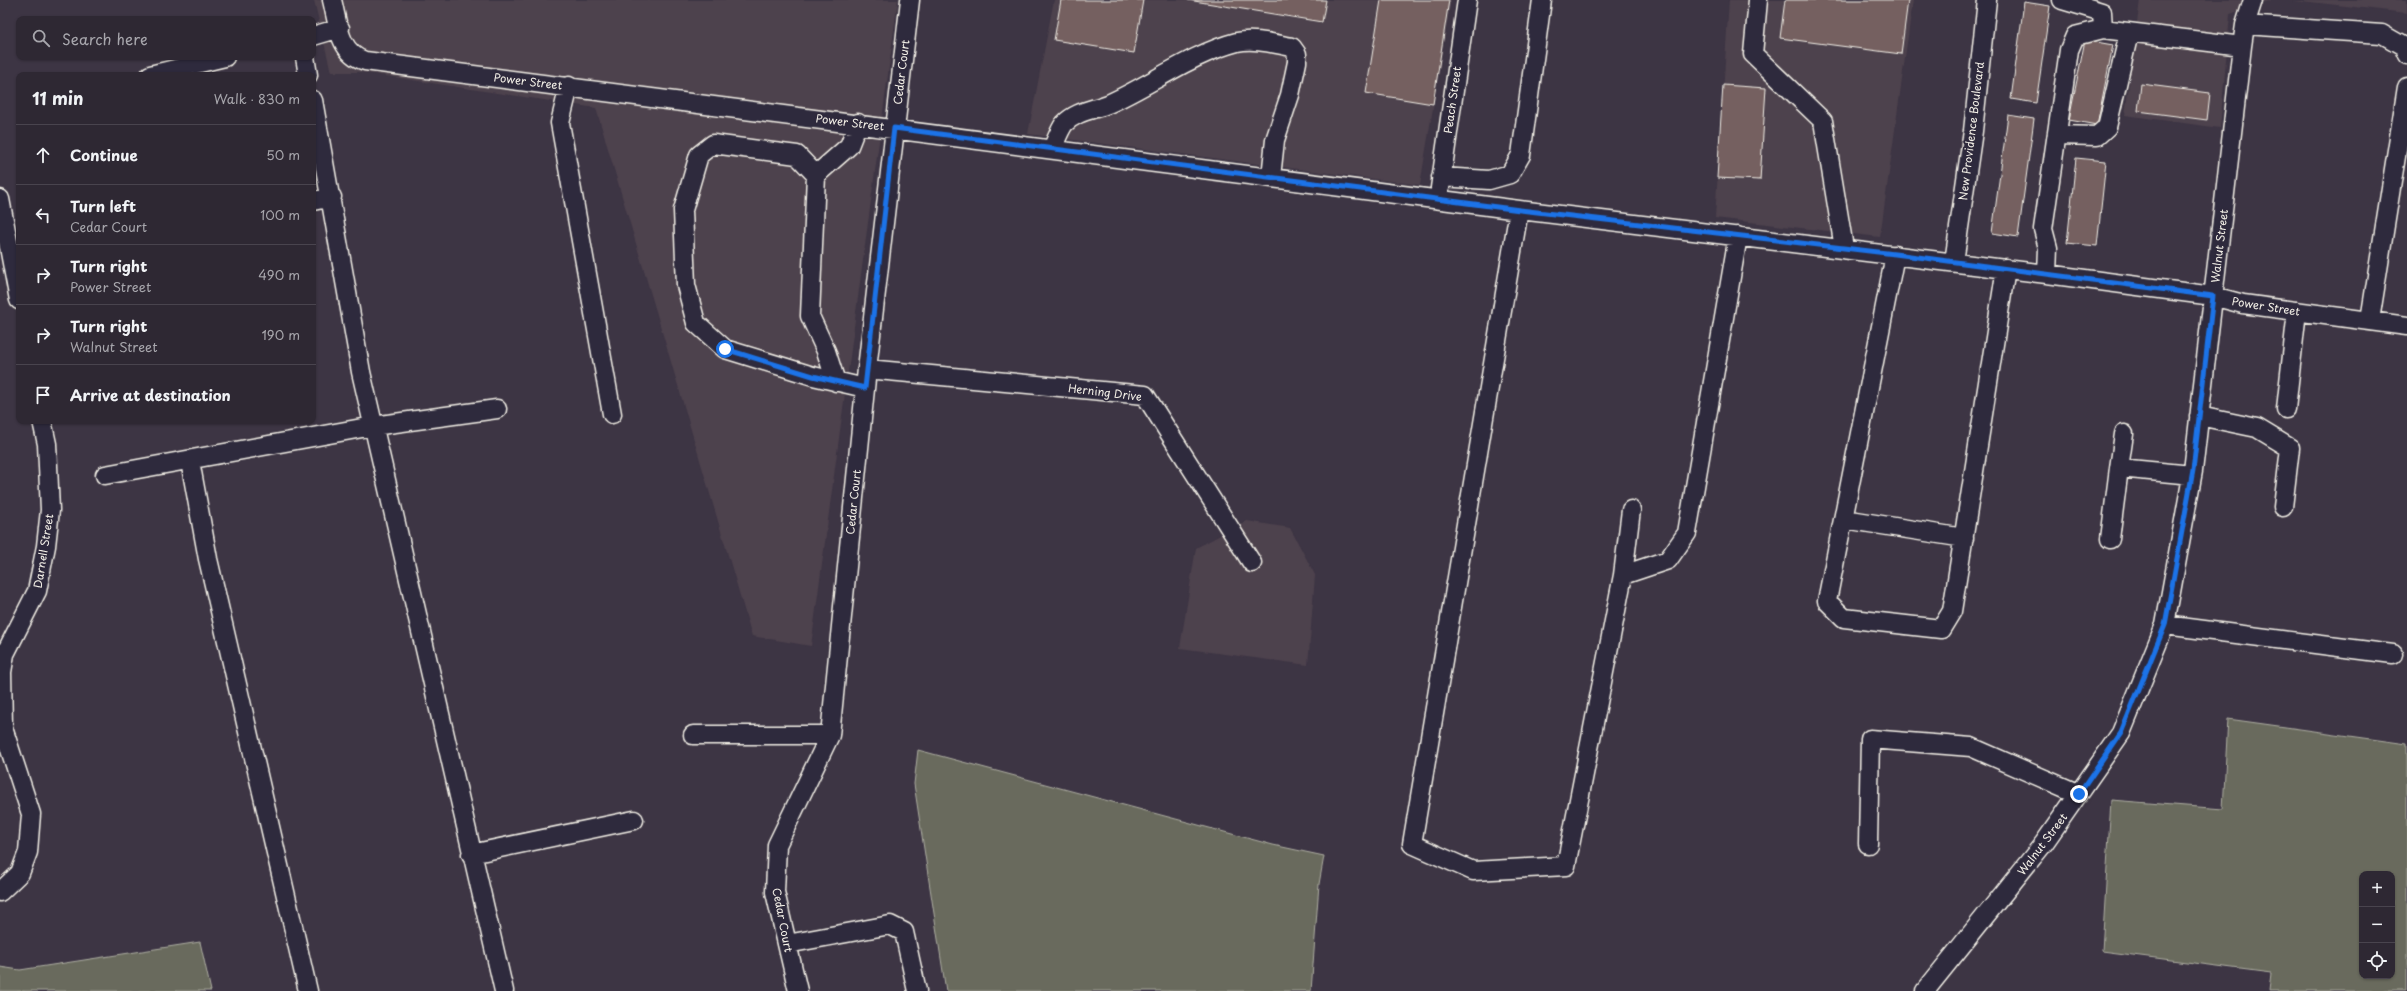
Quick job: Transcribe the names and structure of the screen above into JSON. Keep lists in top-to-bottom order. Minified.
{"streets":{"street":["Cedar Court","Power Street","Peach Street","New Providence Boulevard","Walnut Street","Herning Drive","Darnell Street"]},"crossings":[["Cedar Court","Power Street"],["Cedar Court","Herning Drive"],["Power Street","Peach Street"],["Power Street","New Providence Boulevard"],["Power Street","Walnut Street"]],"page":{"search":"Search here","heading":["11 min","Walk · 830 m"],"list":[["Continue","50 m"],["Turn left","Cedar Court","100 m"],["Turn right","Power Street","490 m"],["Turn right","Walnut Street","190 m"],"Arrive at destination"],"map_buttons":["+","−"]}}
